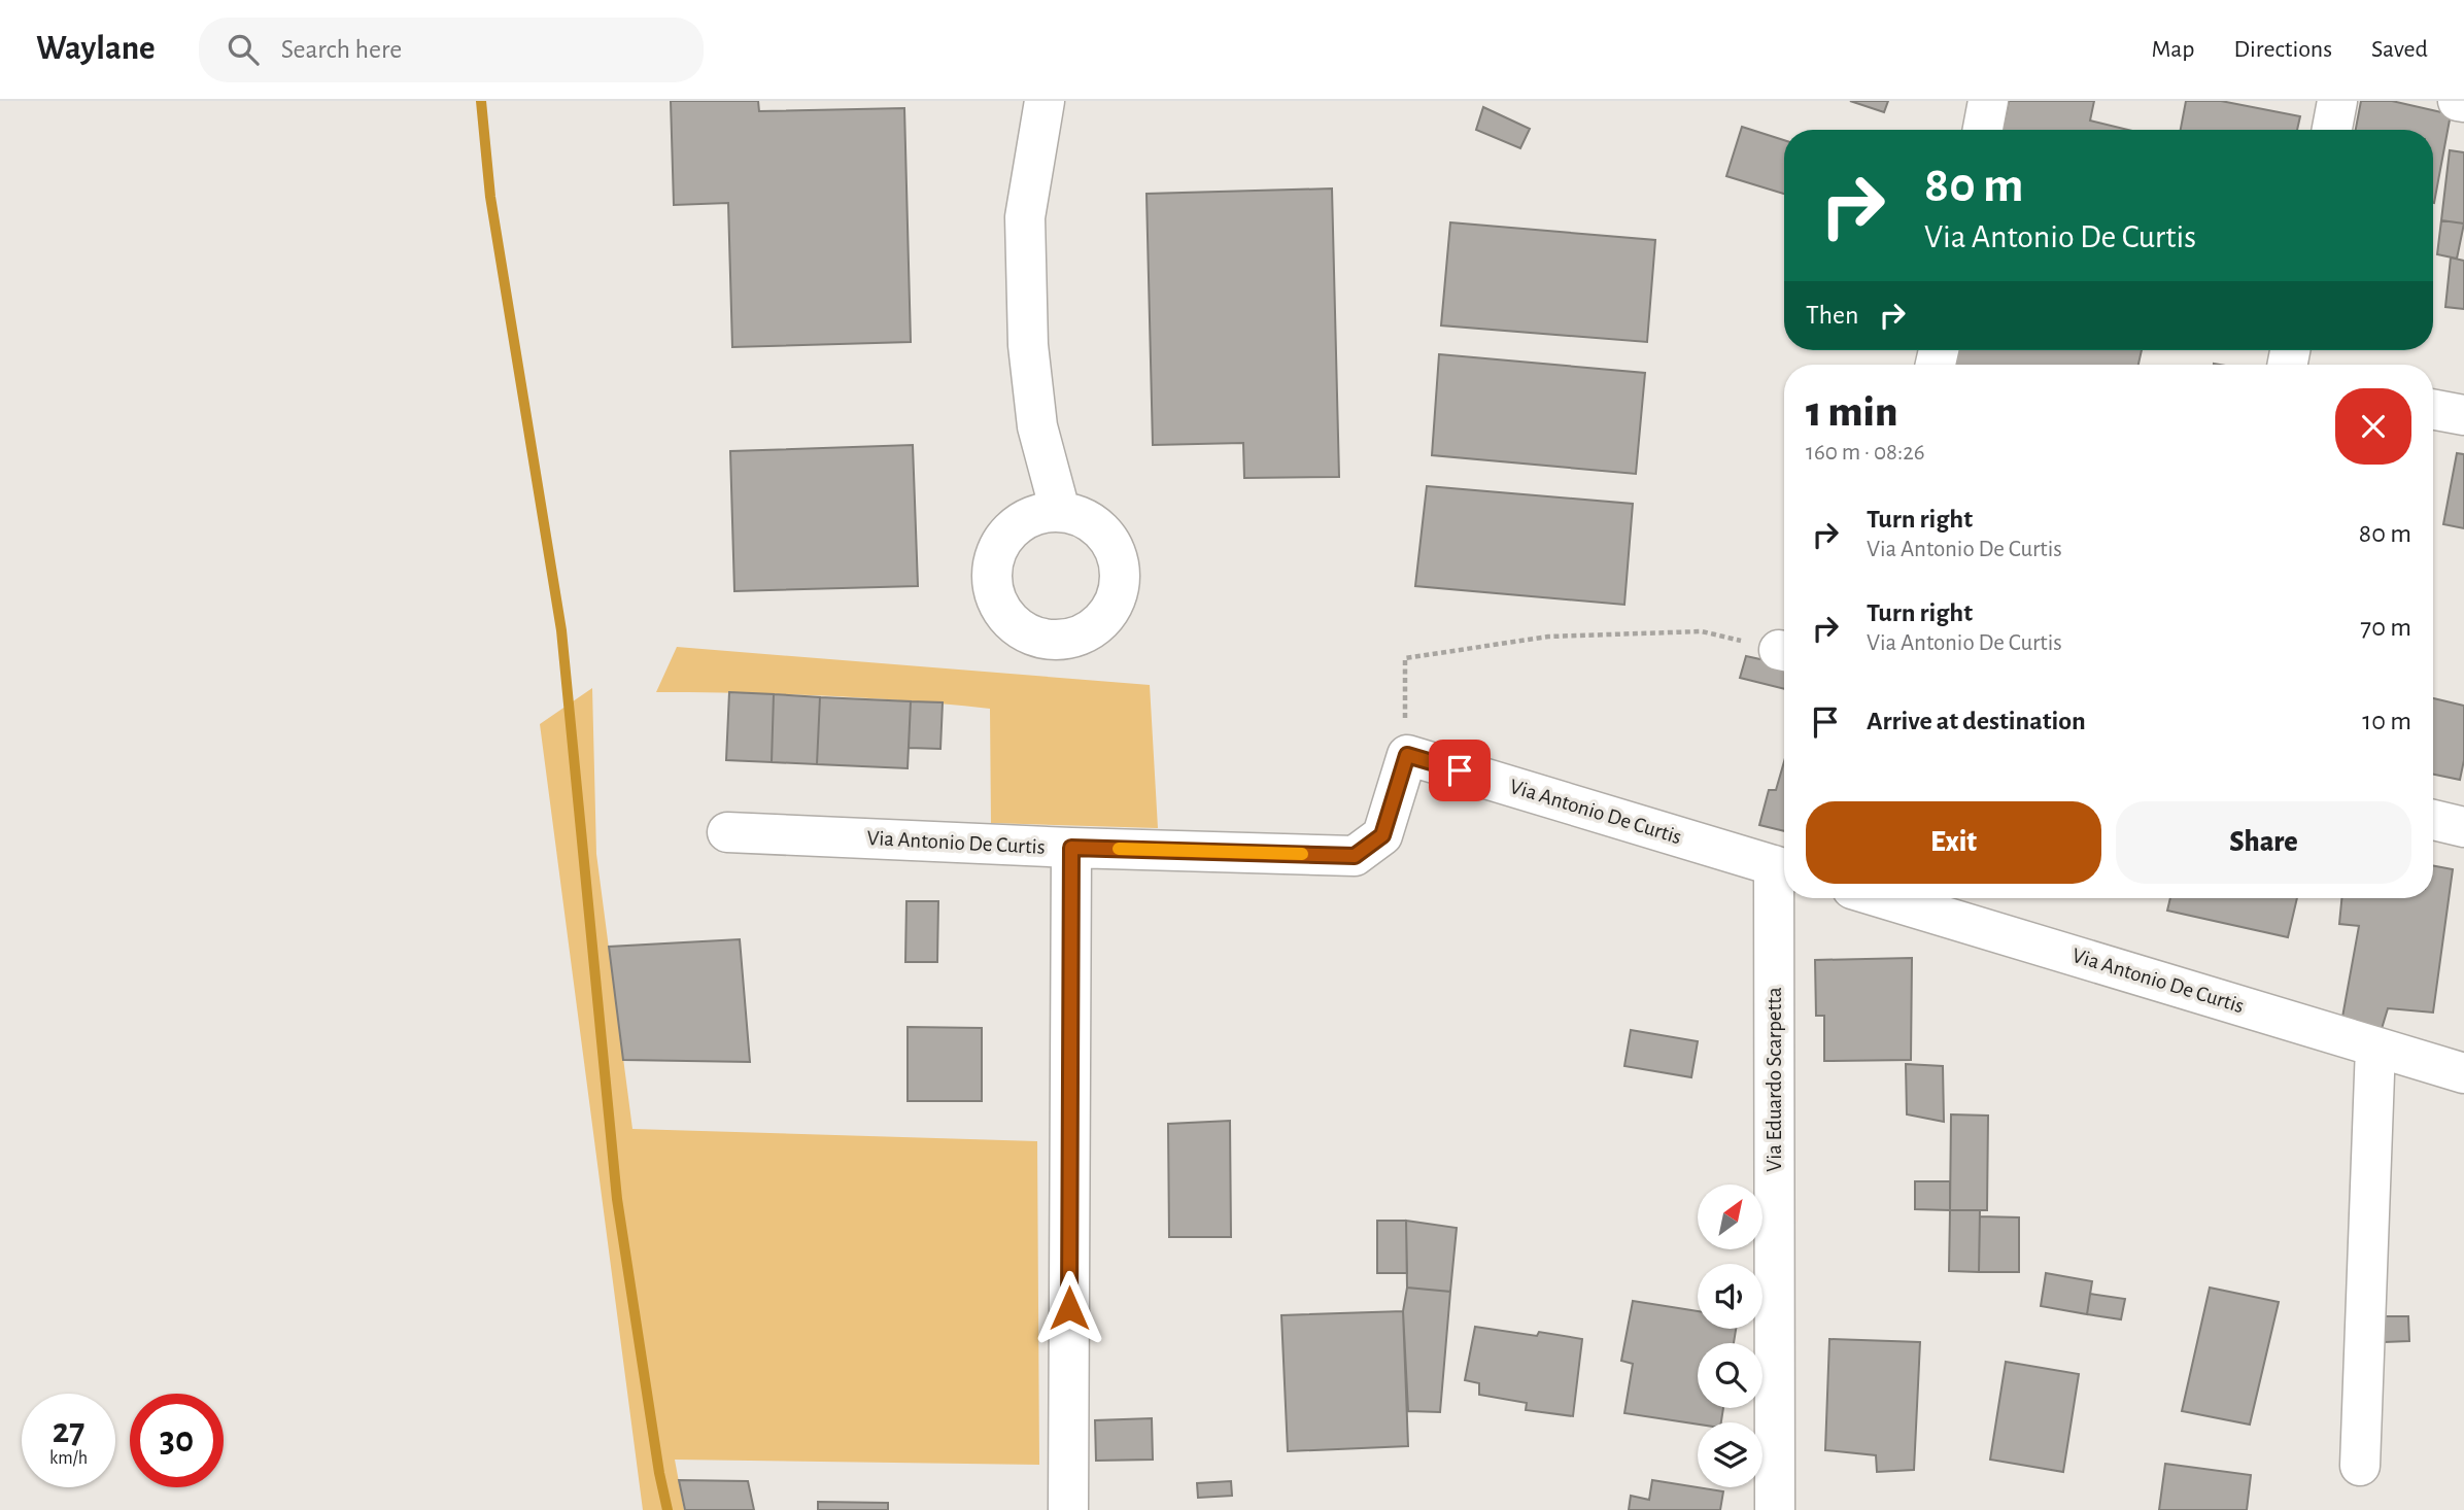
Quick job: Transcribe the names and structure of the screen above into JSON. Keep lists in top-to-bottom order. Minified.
{"streets":{"street":["Via Antonio De Curtis","Via Eduardo Scarpetta"]},"crossings":[["Via Antonio De Curtis","Via Eduardo Scarpetta"]],"north":"top right","page":{"header":"Waylane","search":"Search here","nav":["Map","Directions","Saved"],"turn":["80 m","Via Antonio De Curtis"],"then":"Then","heading":["1 min","160 m · 08:26"],"list":[{"name":"Turn right","note":"Via Antonio De Curtis","value":"80 m"},{"name":"Turn right","note":"Via Antonio De Curtis","value":"70 m"},{"name":"Arrive at destination","value":"10 m"}],"buttons":["Exit","Share"],"speed":"27 km/h","limit":"30"}}
